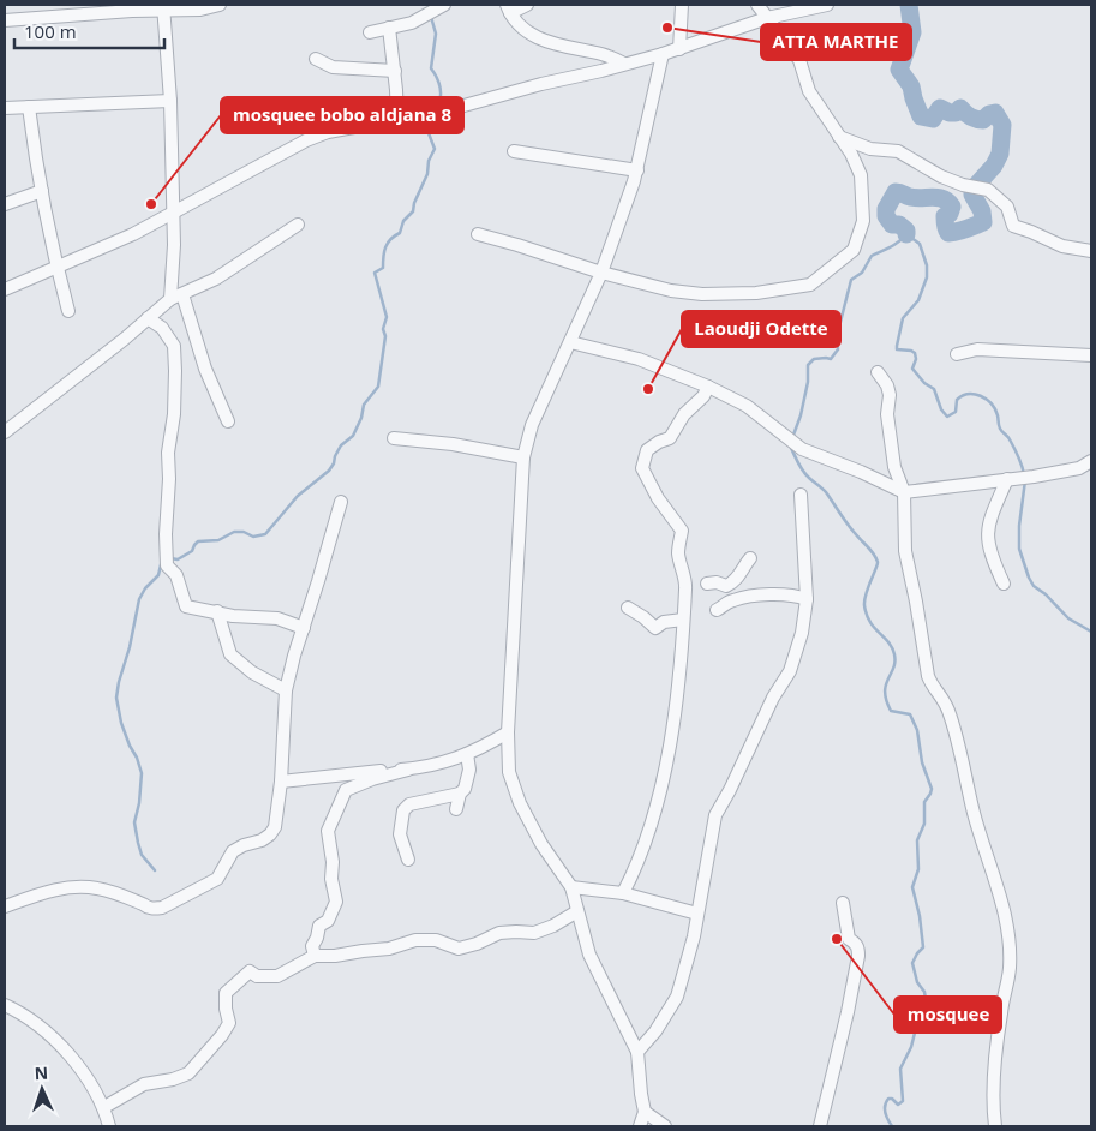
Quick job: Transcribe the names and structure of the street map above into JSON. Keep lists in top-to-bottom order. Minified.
{"places":["ATTA MARTHE","mosquee bobo aldjana 8","Laoudji Odette","mosquee"],"scale_bar":"100 m","north":"top"}
